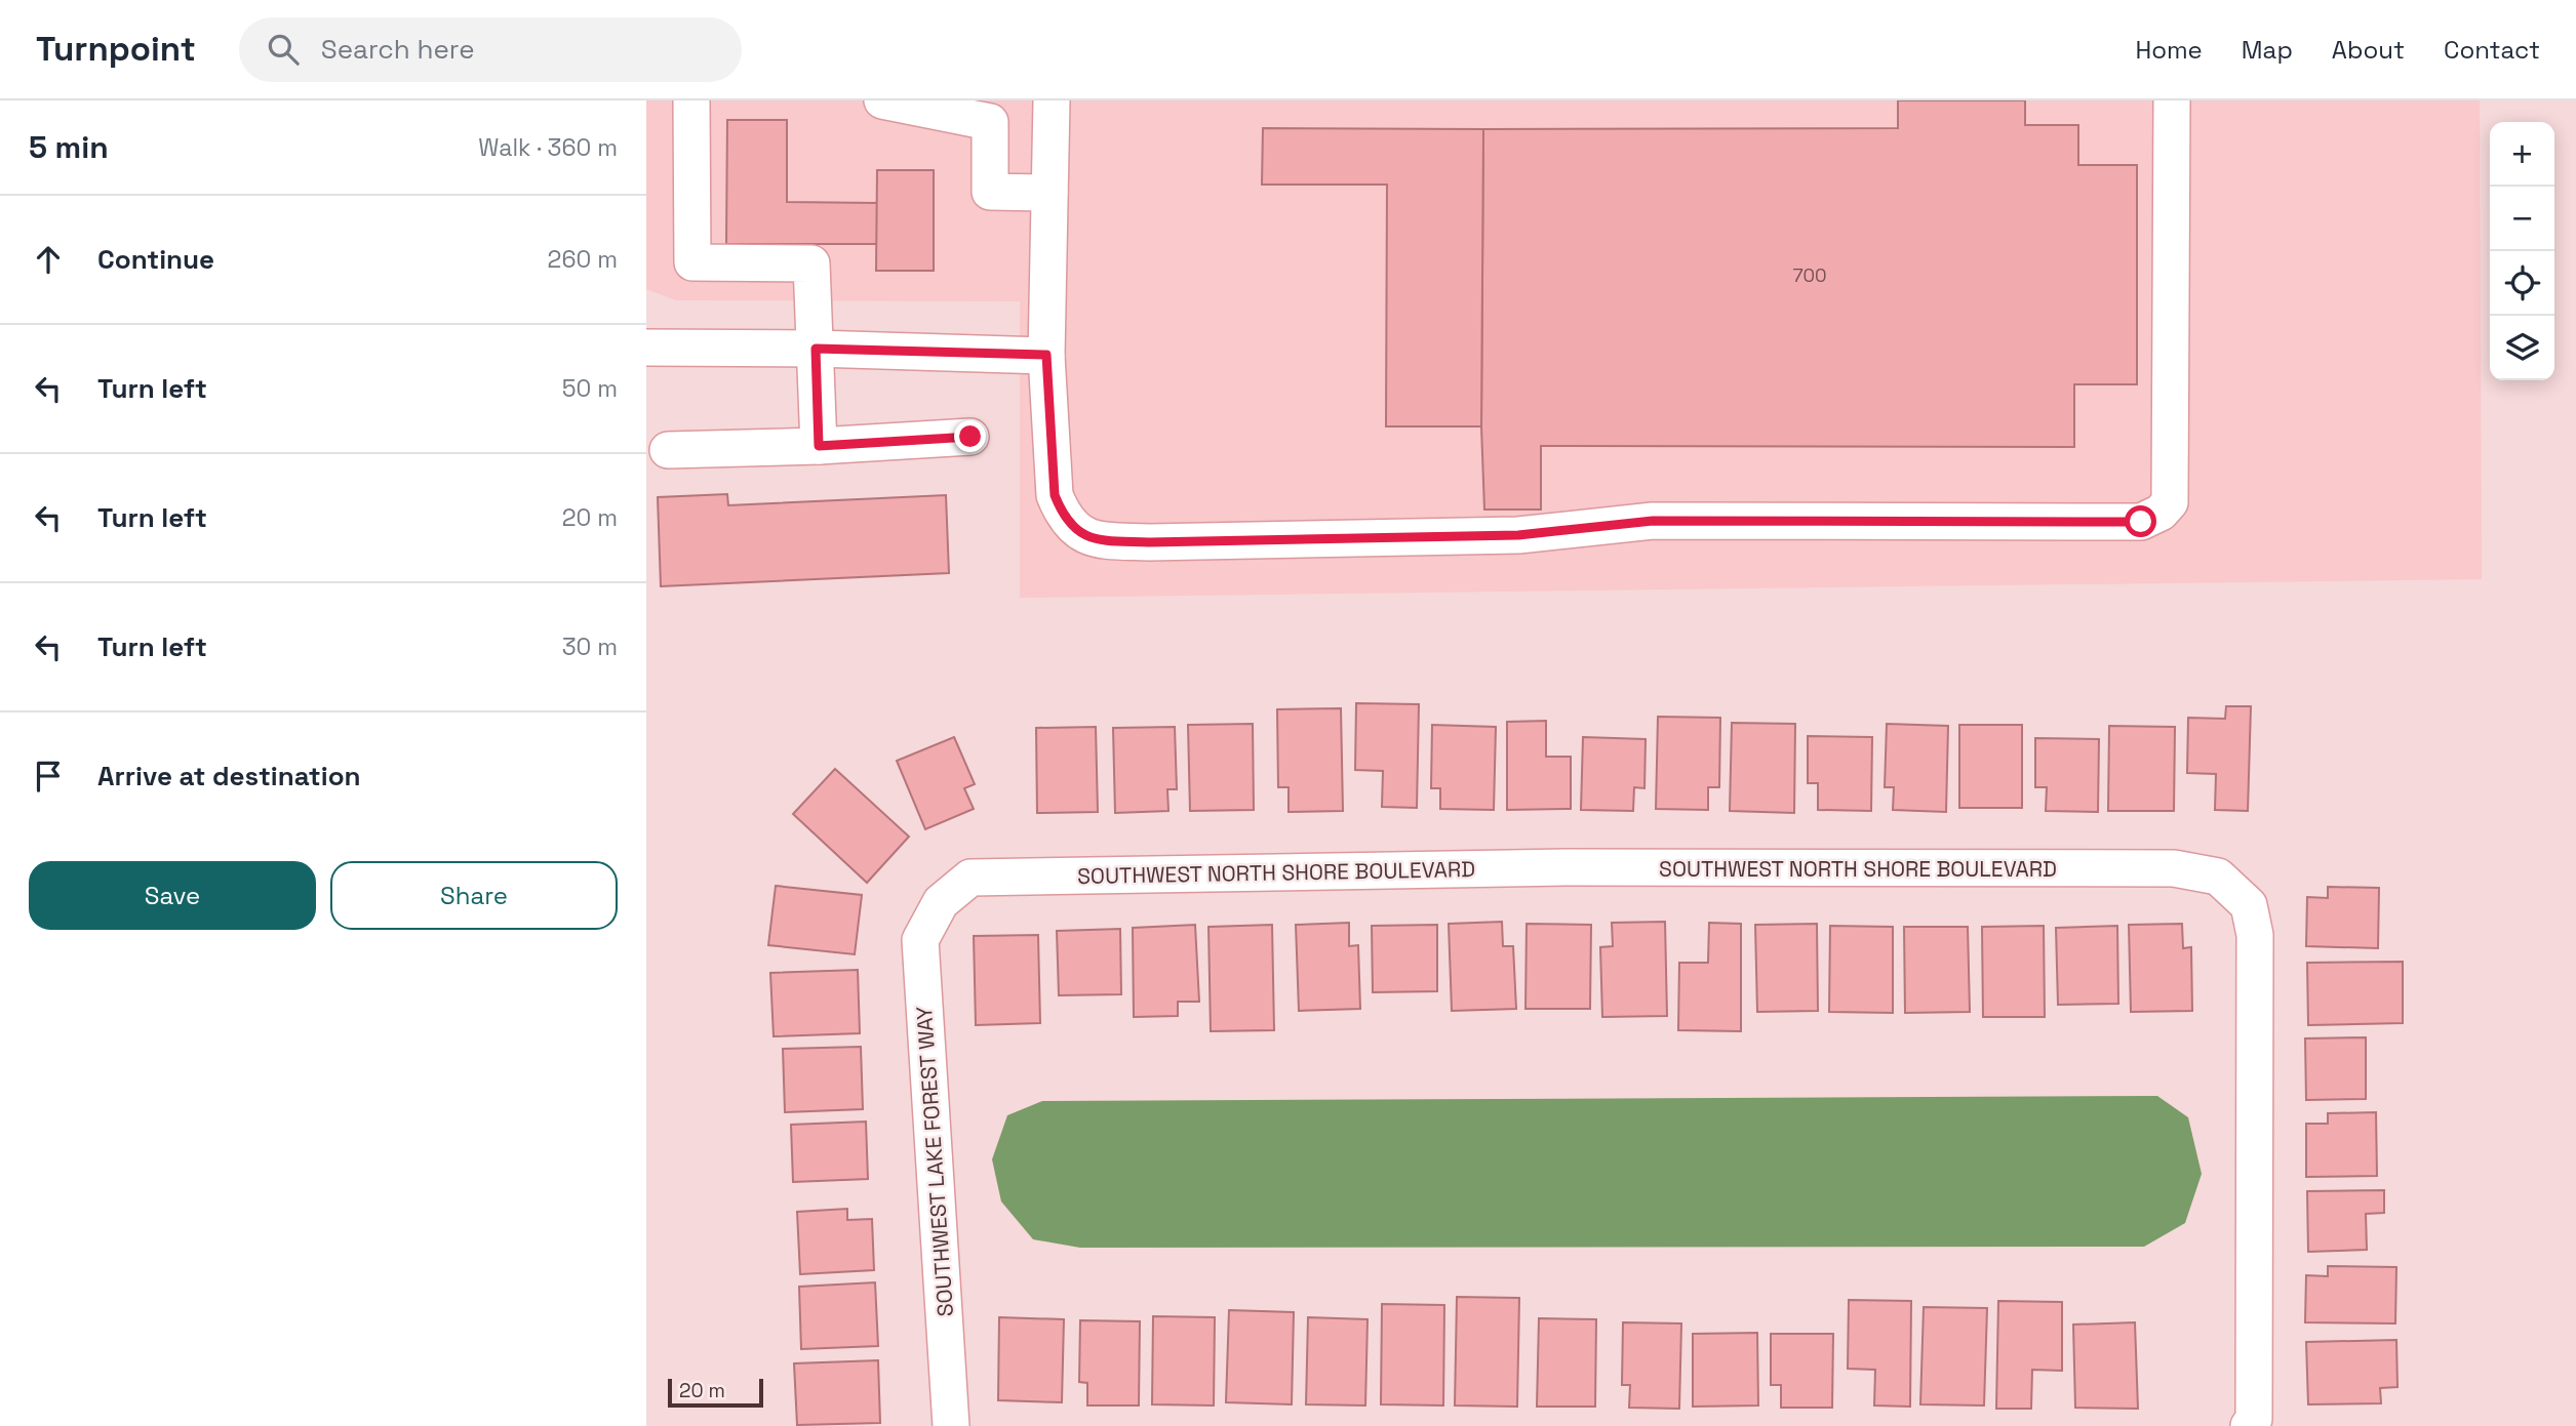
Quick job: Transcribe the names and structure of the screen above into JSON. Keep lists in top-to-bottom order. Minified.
{"streets":{"street":["SOUTHWEST NORTH SHORE BOULEVARD","SOUTHWEST LAKE FOREST WAY"]},"crossings":[["SOUTHWEST NORTH SHORE BOULEVARD","SOUTHWEST LAKE FOREST WAY"]],"house_numbers":["700"],"scale_bar":"20 m","page":{"header":"Turnpoint","search":"Search here","nav":["Home","Map","About","Contact"],"heading":["5 min","Walk · 360 m"],"map_buttons":["+","−"],"list":[["Continue","260 m"],["Turn left","50 m"],["Turn left","20 m"],["Turn left","30 m"],"Arrive at destination"],"buttons":["Save","Share"],"scale":"20 m"}}
